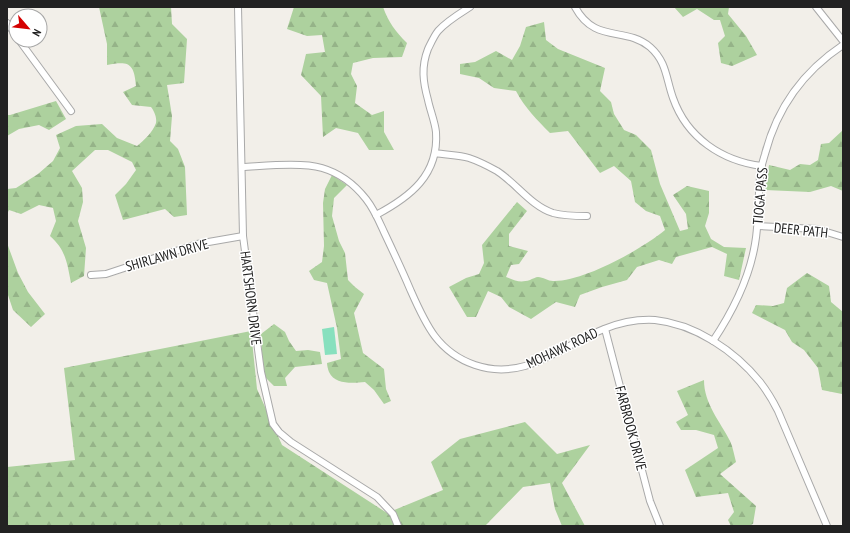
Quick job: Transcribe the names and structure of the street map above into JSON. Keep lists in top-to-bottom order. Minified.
{"streets":{"street":["TIOGA PASS","DEER PATH","SHIRLAWN DRIVE","HARTSHORN DRIVE","MOHAWK ROAD","FARBROOK DRIVE"]},"crossings":[["TIOGA PASS","DEER PATH"],["TIOGA PASS","MOHAWK ROAD"],["SHIRLAWN DRIVE","HARTSHORN DRIVE"],["HARTSHORN DRIVE","MOHAWK ROAD"],["MOHAWK ROAD","FARBROOK DRIVE"]],"north":"bottom right"}
